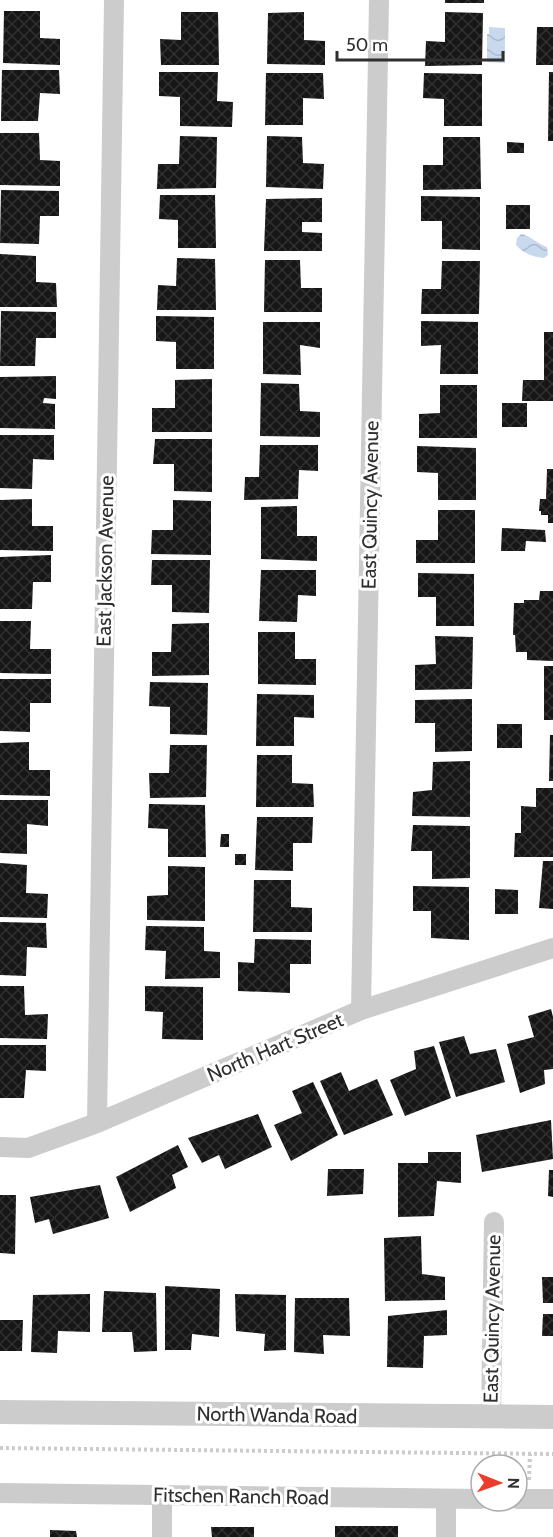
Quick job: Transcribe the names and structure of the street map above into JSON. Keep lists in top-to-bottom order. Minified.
{"streets":{"street":["East Quincy Avenue","East Jackson Avenue","North Hart Street","North Wanda Road","Fitschen Ranch Road"]},"crossings":[["East Quincy Avenue","North Hart Street"],["East Quincy Avenue","North Wanda Road"],["East Jackson Avenue","North Hart Street"]],"scale_bar":"50 m","north":"right"}
